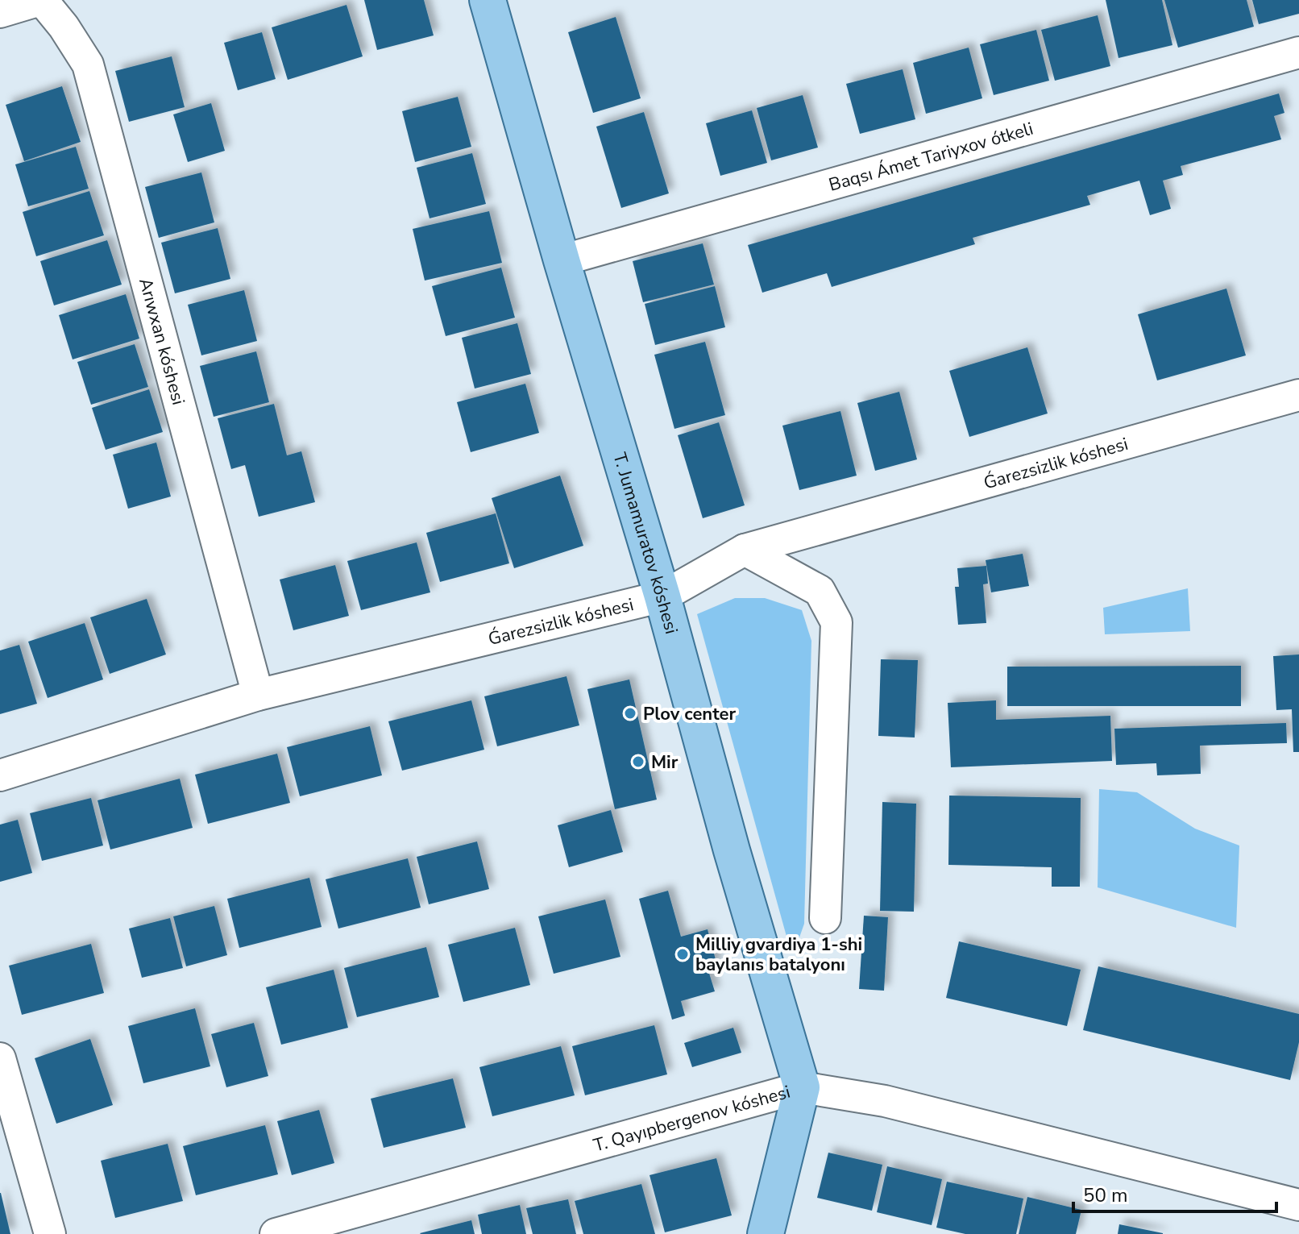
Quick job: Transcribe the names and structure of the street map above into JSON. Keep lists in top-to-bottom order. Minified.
{"streets":{"main road":["T. Jumamuratov kóshesi"],"street":["Baqsı Ámet Tariyxov ótkeli","Arıwxan kóshesi","Ǵarezsizlik kóshesi","T. Qayıpbergenov kóshesi"]},"crossings":[["Baqsı Ámet Tariyxov ótkeli","T. Jumamuratov kóshesi"],["Arıwxan kóshesi","Ǵarezsizlik kóshesi"],["Ǵarezsizlik kóshesi","T. Jumamuratov kóshesi"],["T. Jumamuratov kóshesi","T. Qayıpbergenov kóshesi"]],"places":["Plov center","Mir","Milliy gvardiya 1-shi baylanıs batalyonı"],"scale_bar":"50 m"}
